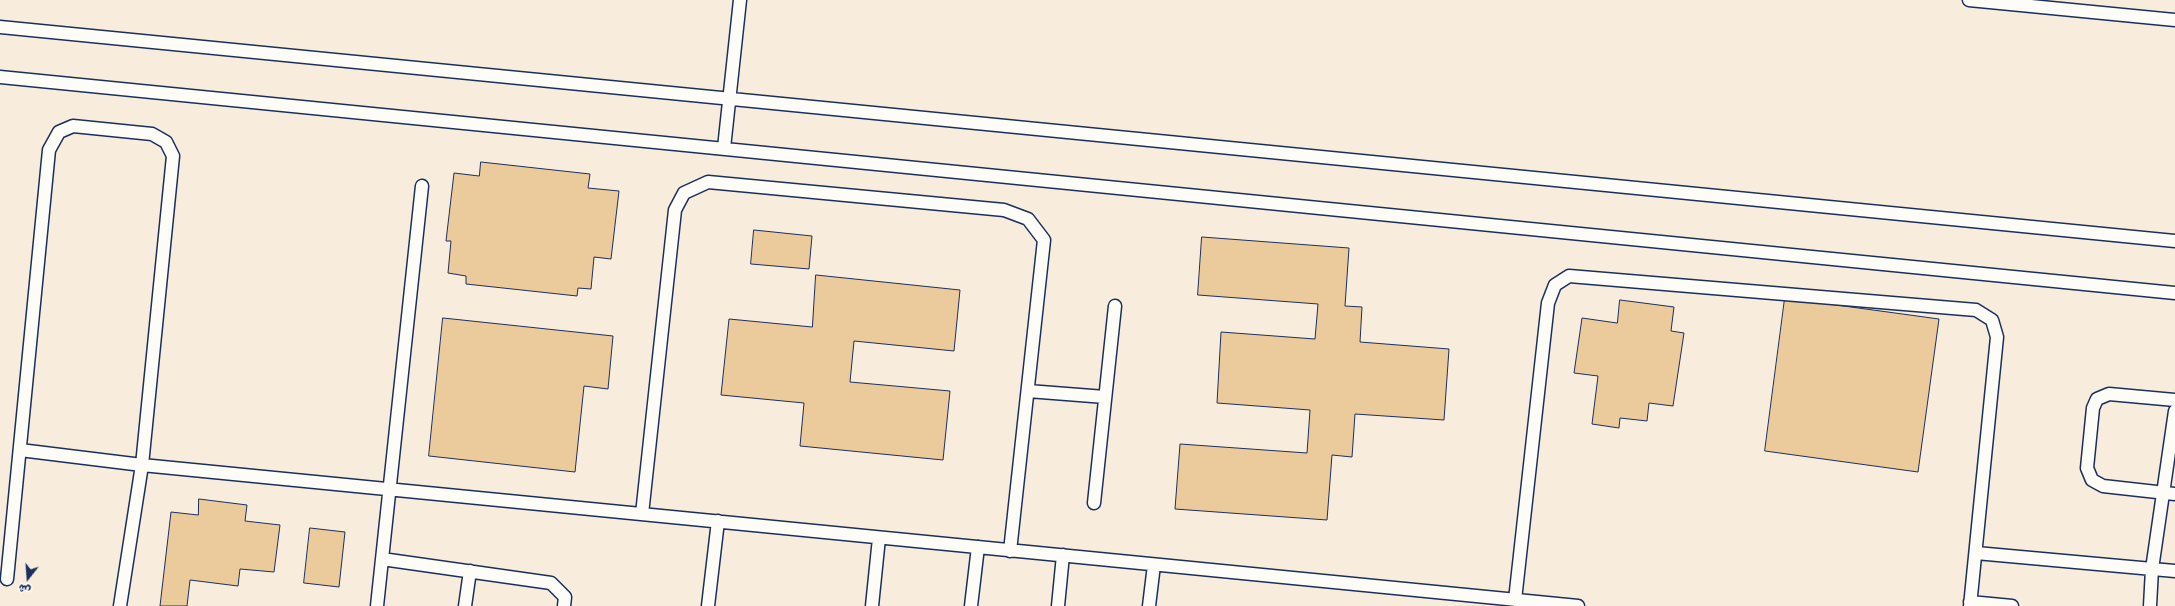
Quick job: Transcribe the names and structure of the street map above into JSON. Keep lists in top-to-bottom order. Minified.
{"north":"bottom"}
